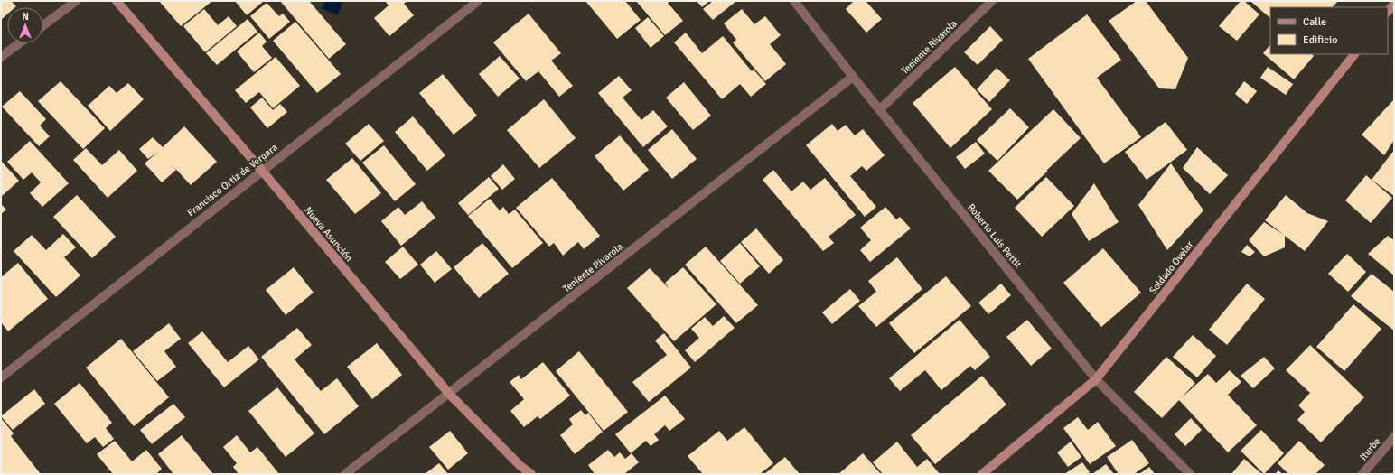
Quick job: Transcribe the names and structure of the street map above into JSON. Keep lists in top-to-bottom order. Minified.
{"streets":{"street":["Teniente Rivarola","Francisco Ortiz de Vergara","Nueva Asunción","Roberto Luis Pettit","Soldado Ovelar","Iturbe"]},"crossings":[["Teniente Rivarola","Nueva Asunción"],["Teniente Rivarola","Roberto Luis Pettit"],["Francisco Ortiz de Vergara","Nueva Asunción"],["Roberto Luis Pettit","Soldado Ovelar"]],"legend":["Calle","Edificio"],"north":"top"}
